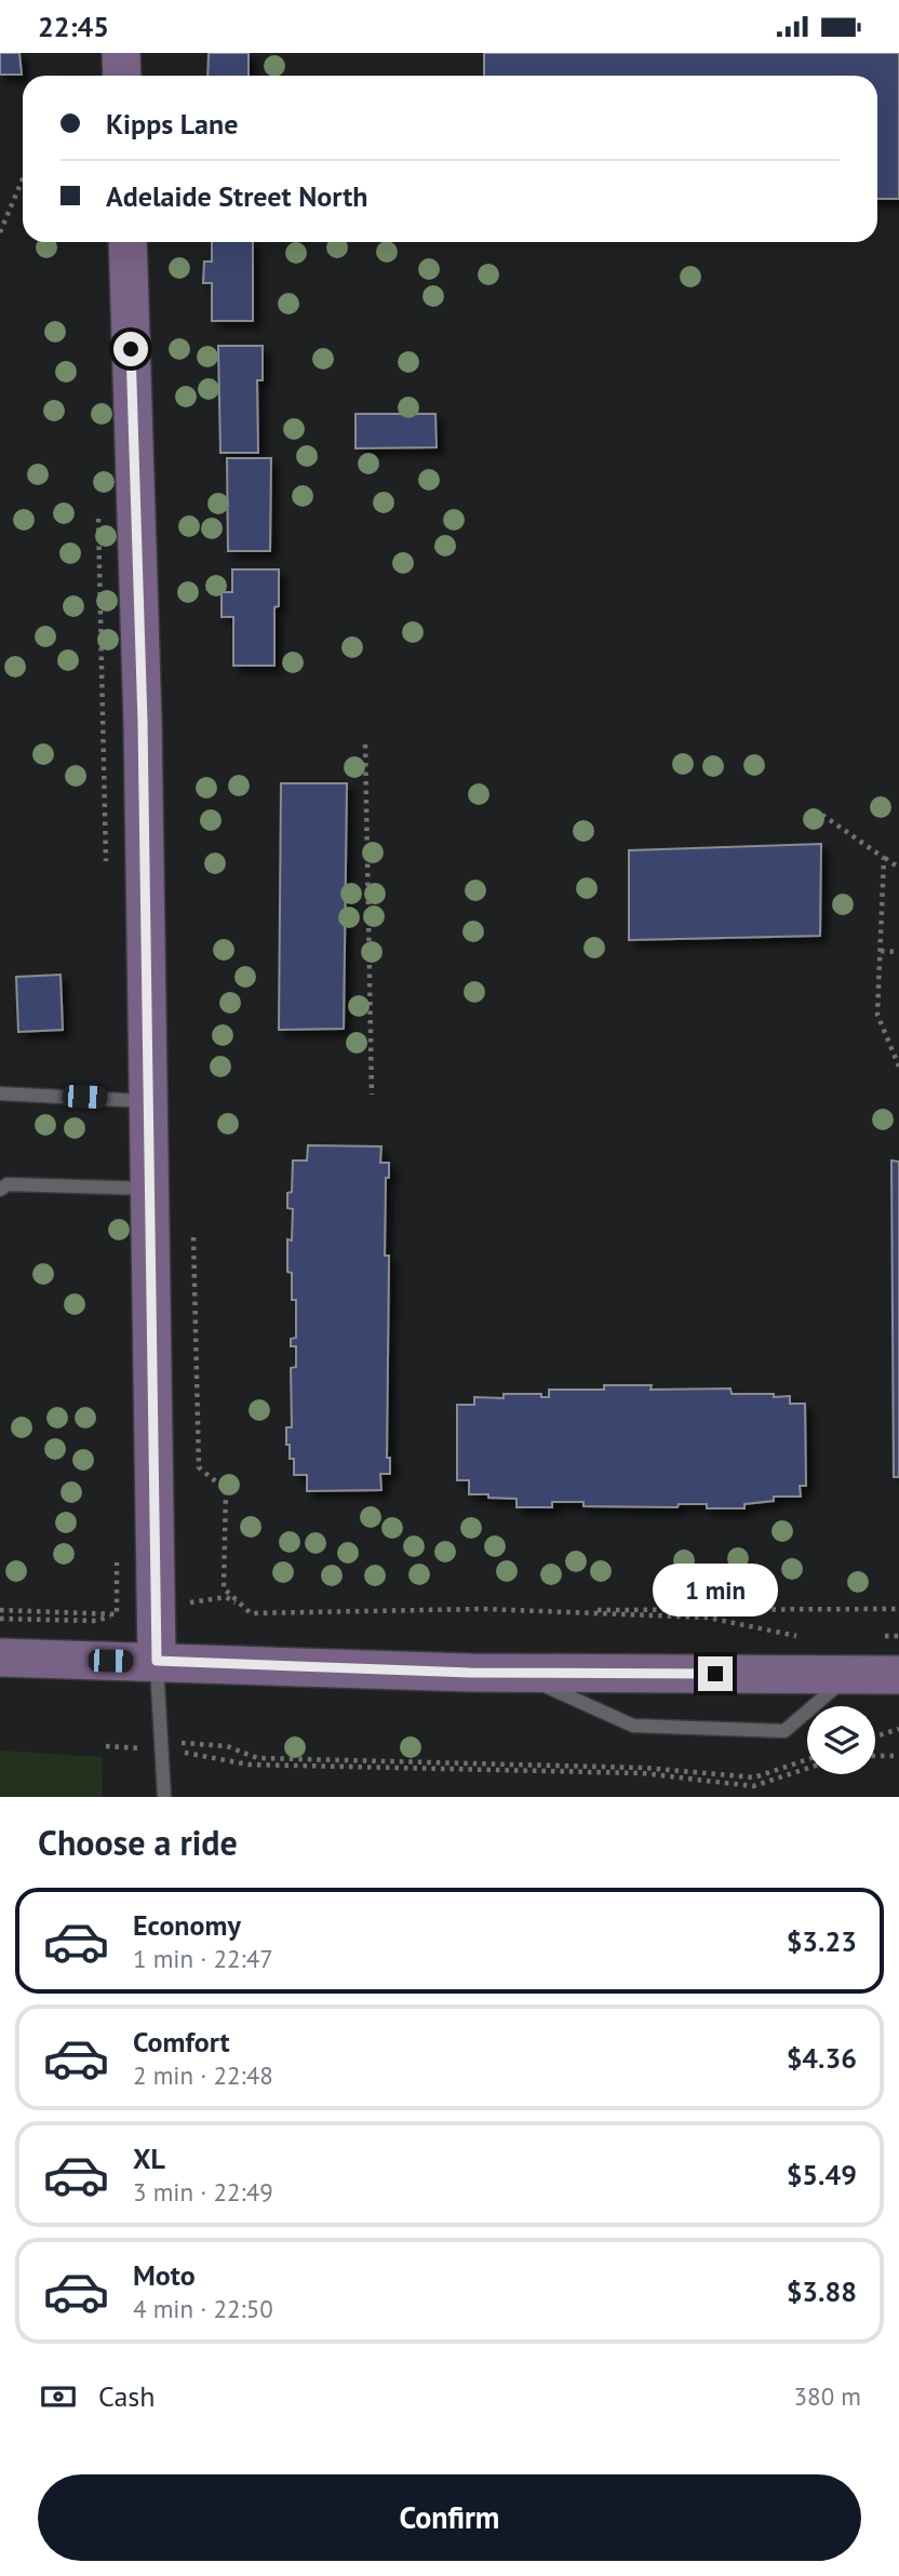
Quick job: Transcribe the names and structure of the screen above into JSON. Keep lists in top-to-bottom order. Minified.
{"page":{"status":"22:45","banner":["Kipps Lane","Adelaide Street North"],"bubble":"1 min","heading":"Choose a ride","list":[{"name":"Economy","note":"1 min · 22:47","value":"$3.23"},{"name":"Comfort","note":"2 min · 22:48","value":"$4.36"},{"name":"XL","note":"3 min · 22:49","value":"$5.49"},{"name":"Moto","note":"4 min · 22:50","value":"$3.88"}],"pay":["Cash","380 m"],"buttons":"Confirm"}}
